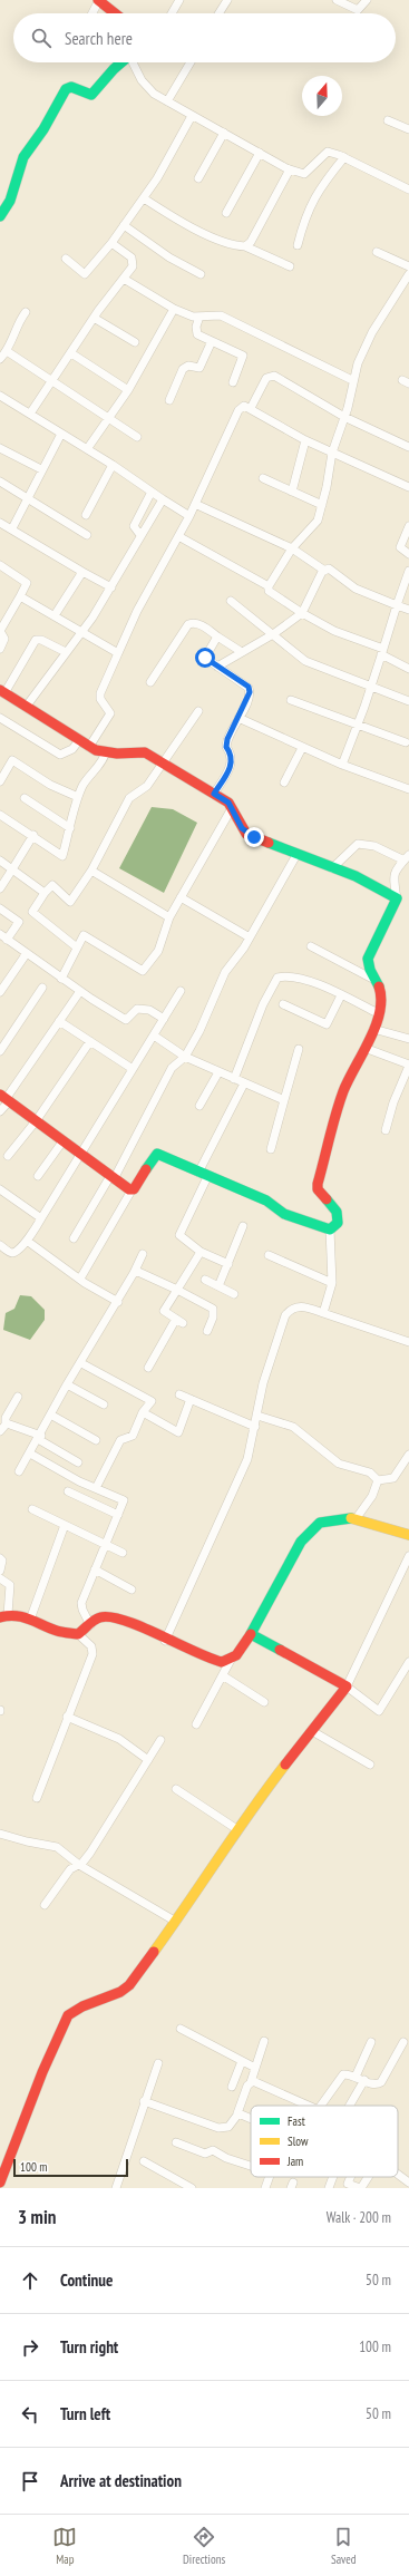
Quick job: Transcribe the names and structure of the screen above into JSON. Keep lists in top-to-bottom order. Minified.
{"legend":["Fast","Slow","Jam"],"scale_bar":"100 m","north":"top","page":{"search":"Search here","scale":"100 m","heading":["3 min","Walk · 200 m"],"list":[["Continue","50 m"],["Turn right","100 m"],["Turn left","50 m"],"Arrive at destination"],"nav":["Map","Directions","Saved"]}}
